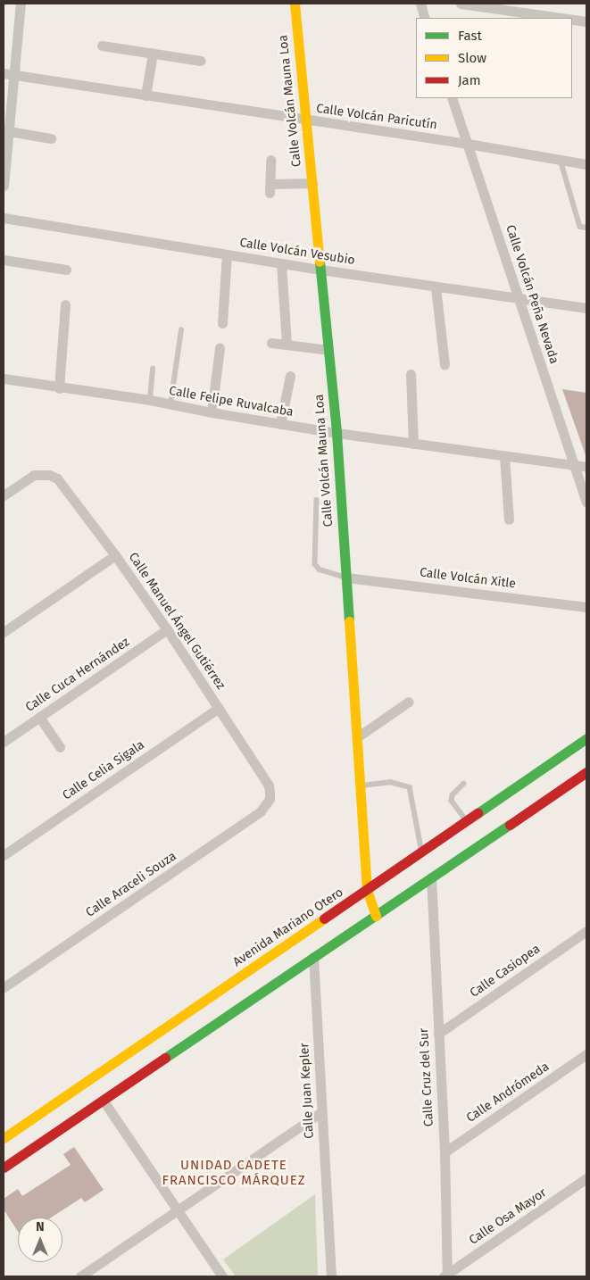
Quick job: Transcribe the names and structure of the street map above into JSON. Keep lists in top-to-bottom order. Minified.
{"streets":{"main road":["Calle Volcán Mauna Loa","Avenida Mariano Otero"],"street":["Calle Volcán Paricutín","Calle Volcán Vesubio","Calle Volcán Peña Nevada","Calle Felipe Ruvalcaba","Calle Volcán Xitle","Calle Manuel Ángel Gutiérrez","Calle Cuca Hernández","Calle Celia Sigala","Calle Araceli Souza","Calle Casiopea","Calle Cruz del Sur","Calle Juan Kepler","Calle Andrómeda","Calle Osa Mayor"]},"crossings":[["Calle Volcán Mauna Loa","Calle Volcán Paricutín"],["Calle Volcán Mauna Loa","Calle Volcán Vesubio"],["Calle Volcán Mauna Loa","Calle Felipe Ruvalcaba"],["Calle Volcán Mauna Loa","Calle Volcán Xitle"],["Calle Volcán Mauna Loa","Avenida Mariano Otero"],["Calle Volcán Paricutín","Calle Volcán Peña Nevada"],["Calle Volcán Vesubio","Calle Volcán Peña Nevada"],["Calle Volcán Peña Nevada","Calle Felipe Ruvalcaba"],["Calle Manuel Ángel Gutiérrez","Calle Cuca Hernández"],["Calle Manuel Ángel Gutiérrez","Calle Celia Sigala"],["Calle Manuel Ángel Gutiérrez","Calle Araceli Souza"],["Calle Casiopea","Calle Cruz del Sur"],["Calle Cruz del Sur","Calle Andrómeda"],["Calle Cruz del Sur","Calle Osa Mayor"]],"districts":["UNIDAD CADETE FRANCISCO MÁRQUEZ"],"legend":["Fast","Slow","Jam"],"north":"top"}
